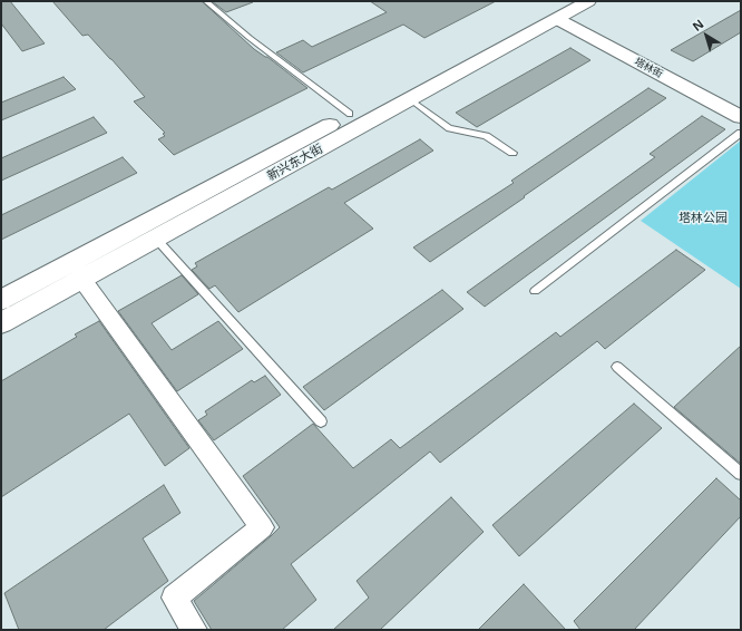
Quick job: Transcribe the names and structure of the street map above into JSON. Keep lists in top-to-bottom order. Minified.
{"streets":{"main road":["塔林街","新兴东大街"]},"crossings":[["塔林街","新兴东大街"]],"parks":["塔林公园"],"north":"top left"}
